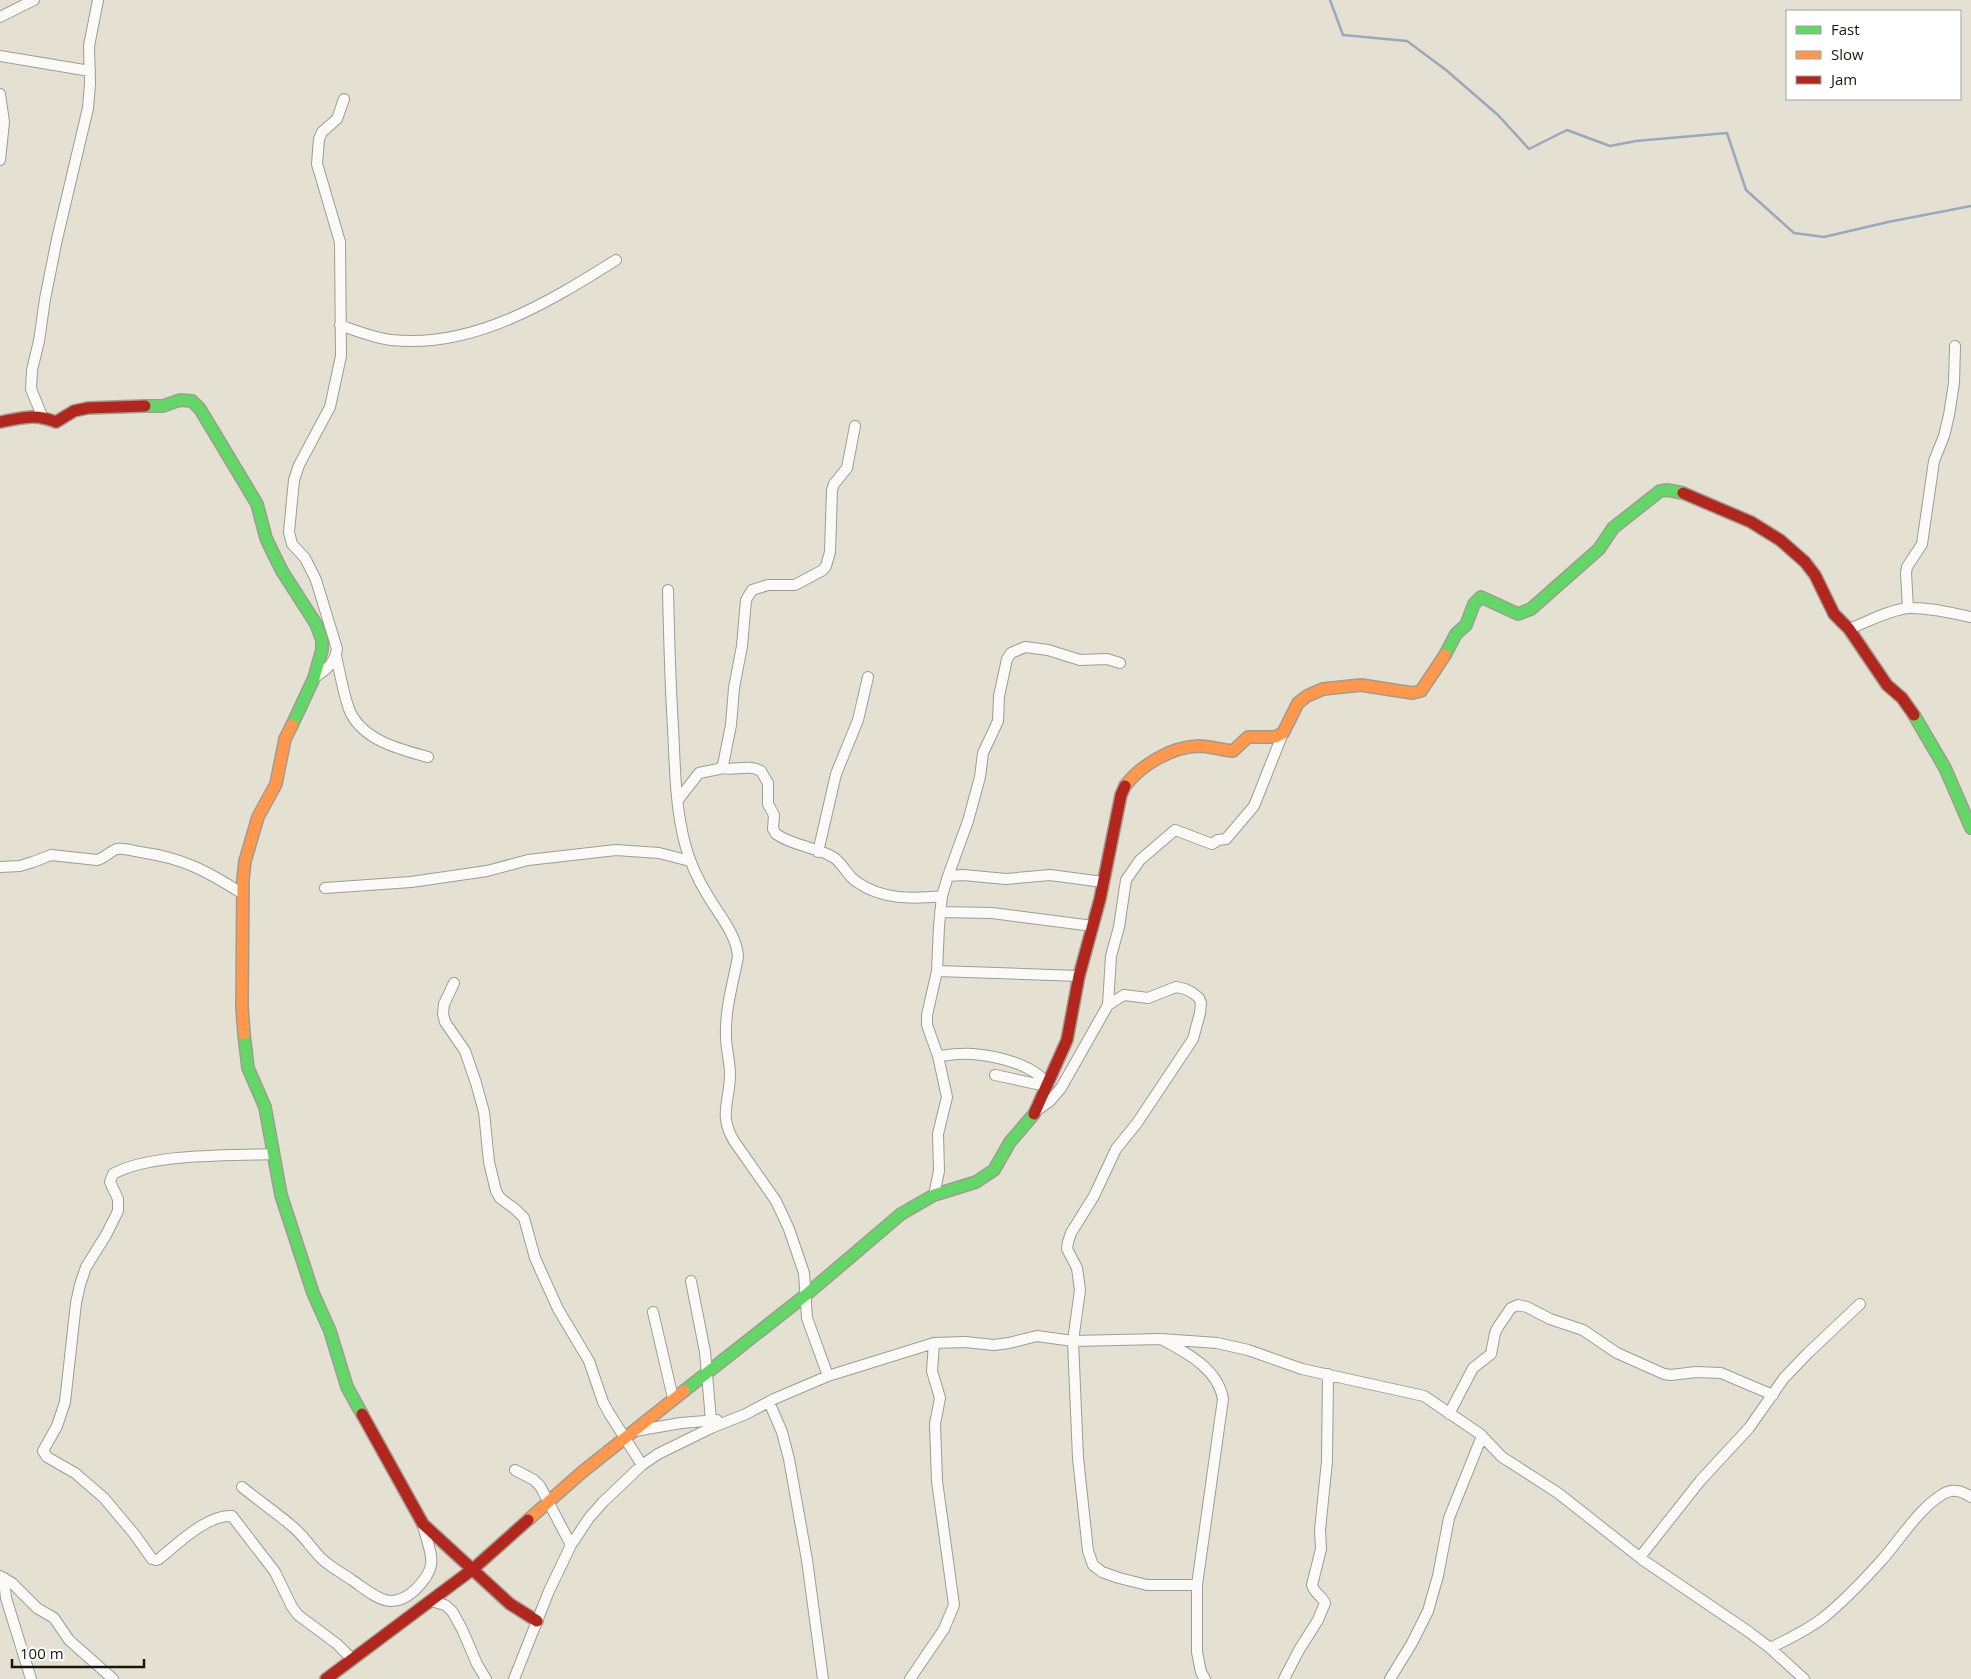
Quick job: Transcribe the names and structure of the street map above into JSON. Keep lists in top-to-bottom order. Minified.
{"legend":["Fast","Slow","Jam"],"scale_bar":"100 m"}
